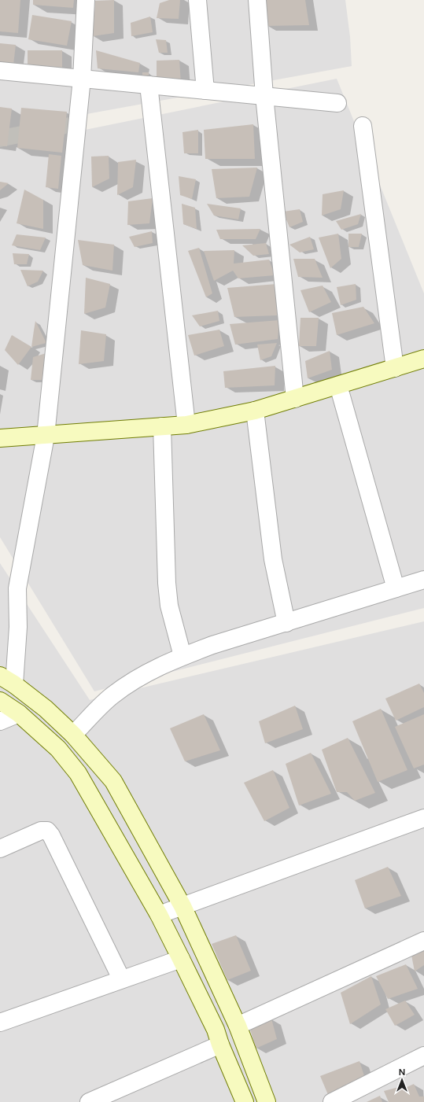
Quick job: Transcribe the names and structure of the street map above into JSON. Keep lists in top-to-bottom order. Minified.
{"north":"top"}
